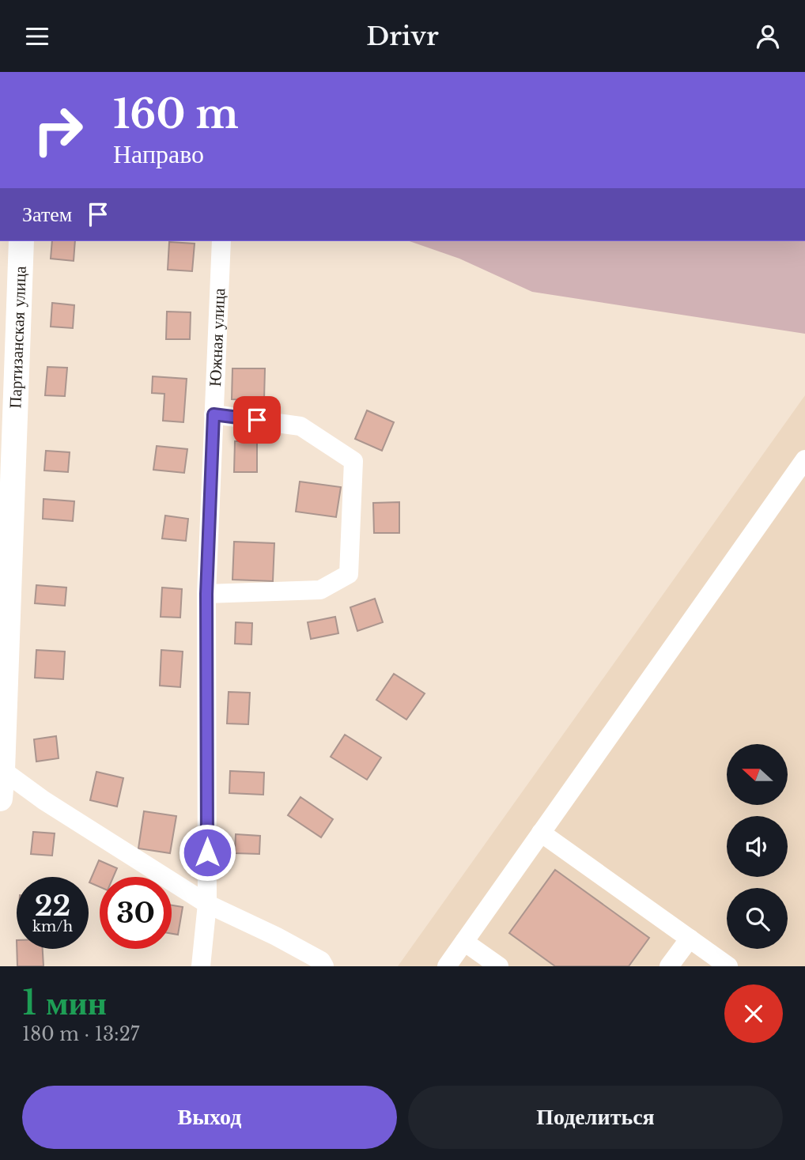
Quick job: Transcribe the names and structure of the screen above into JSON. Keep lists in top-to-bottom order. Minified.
{"streets":{"main road":["Партизанская улица"],"street":["Южная улица"]},"north":"left","page":{"header":"Drivr","turn":["160 m","Направо"],"then":"Затем","speed":"22 km/h","limit":"30","heading":["1 мин","180 m · 13:27"],"buttons":["Выход","Поделиться"]}}
